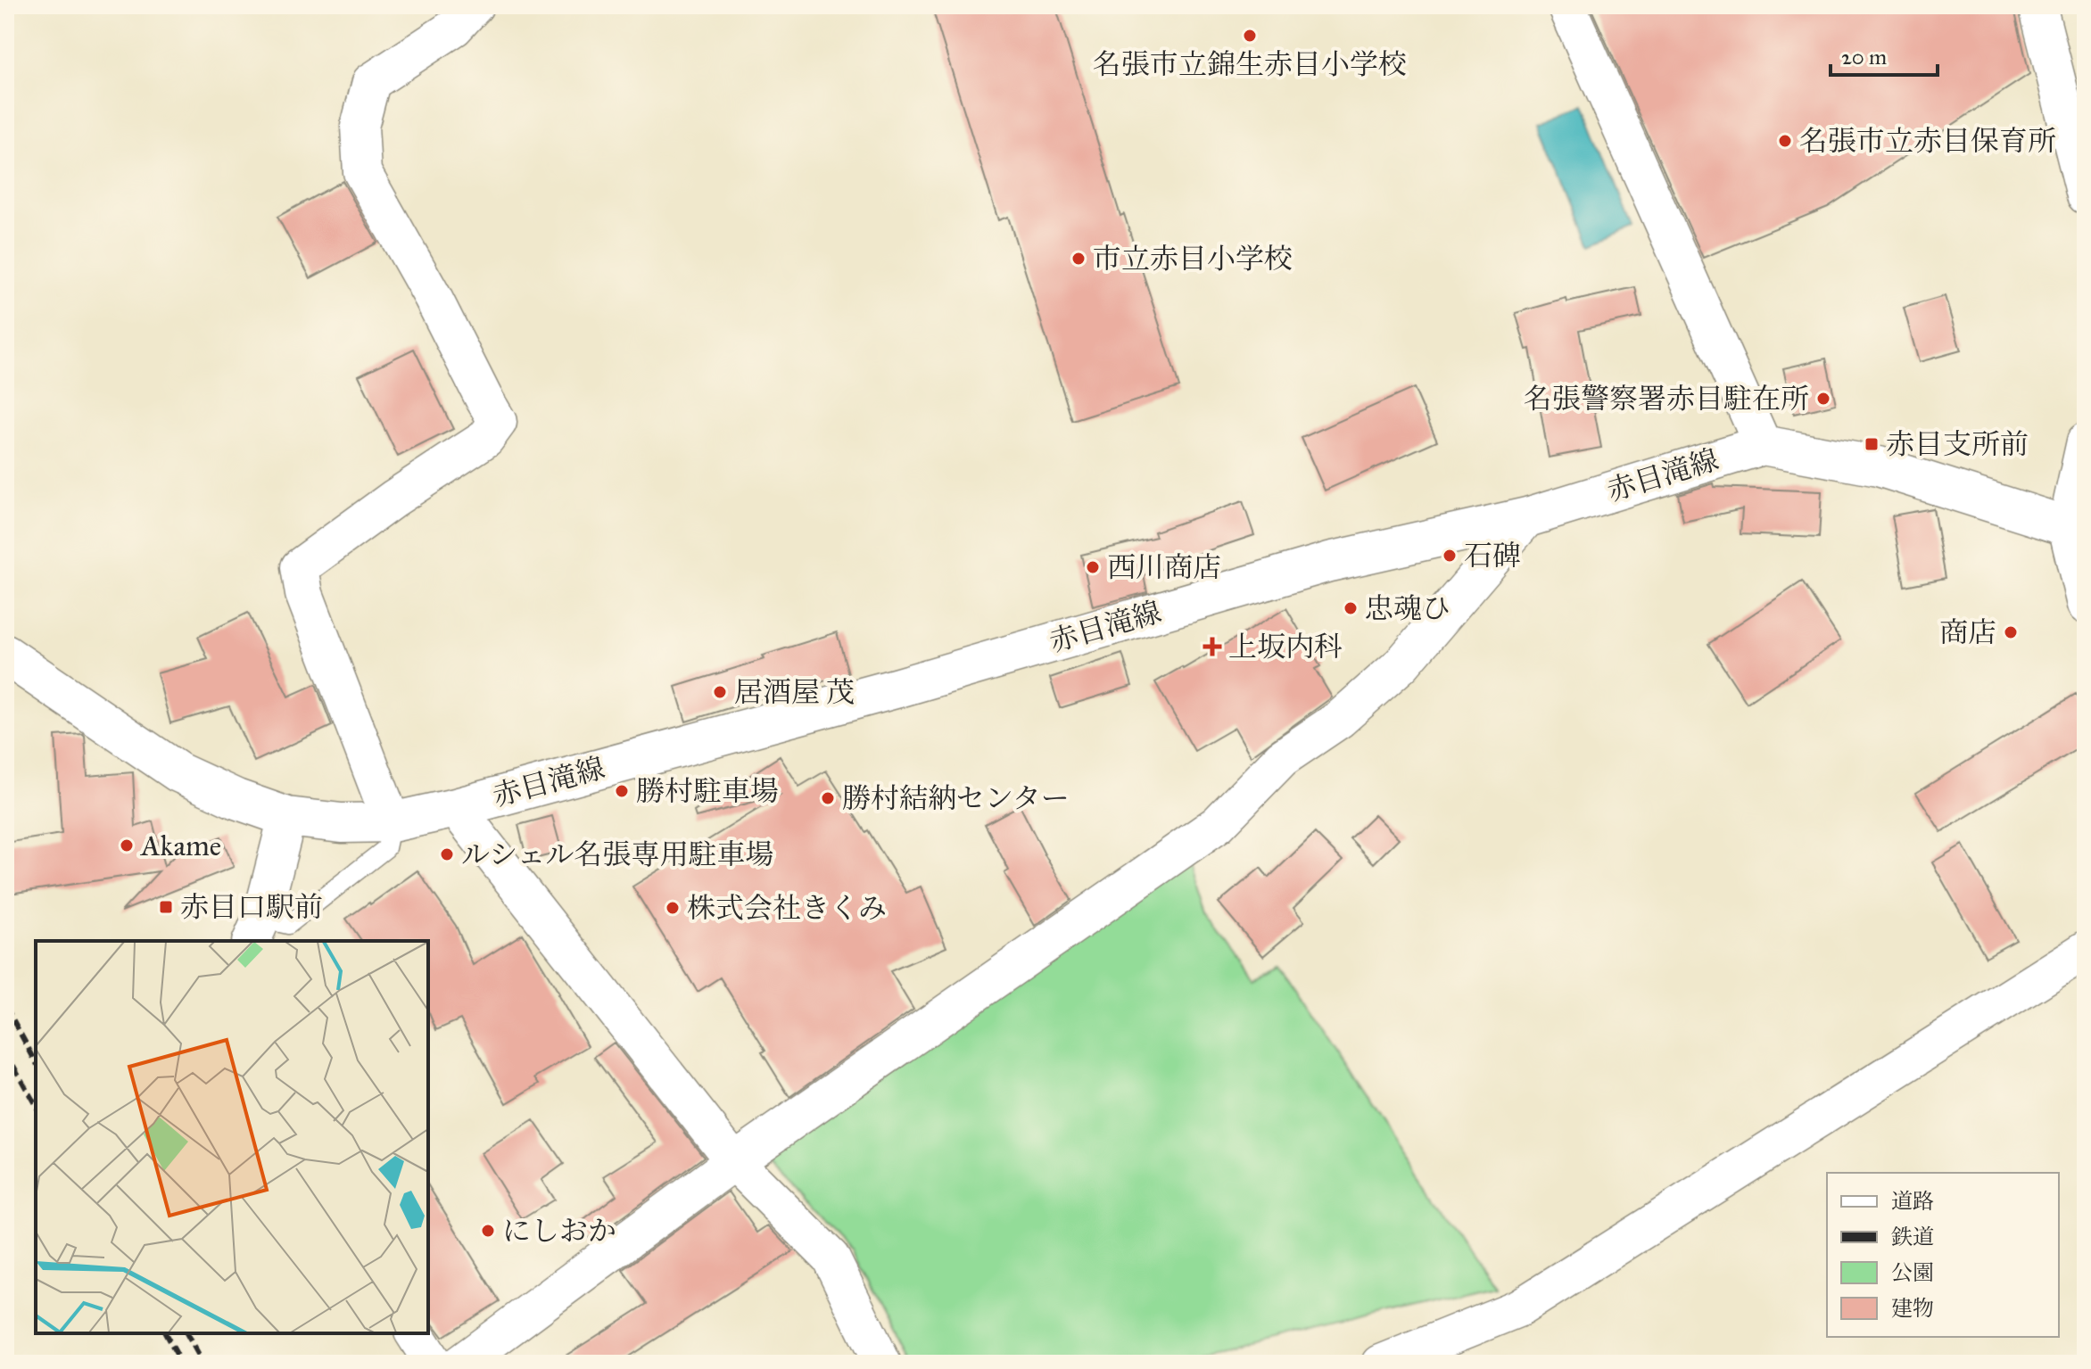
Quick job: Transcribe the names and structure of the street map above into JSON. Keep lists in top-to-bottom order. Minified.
{"streets":{"main road":["赤目滝線"]},"places":{"other":["名張市立錦生赤目小学校","名張市立赤目保育所","市立赤目小学校","名張警察署赤目駐在所","石碑","西川商店","忠魂ひ","商店","居酒屋 茂","勝村駐車場","勝村結納センター","Akame","ルシェル名張専用駐車場","株式会社きくみ","にしおか"],"transit":["赤目支所前","赤目口駅前"],"health":["上坂内科"]},"legend":["道路","鉄道","公園","建物"],"scale_bar":"20 m"}
